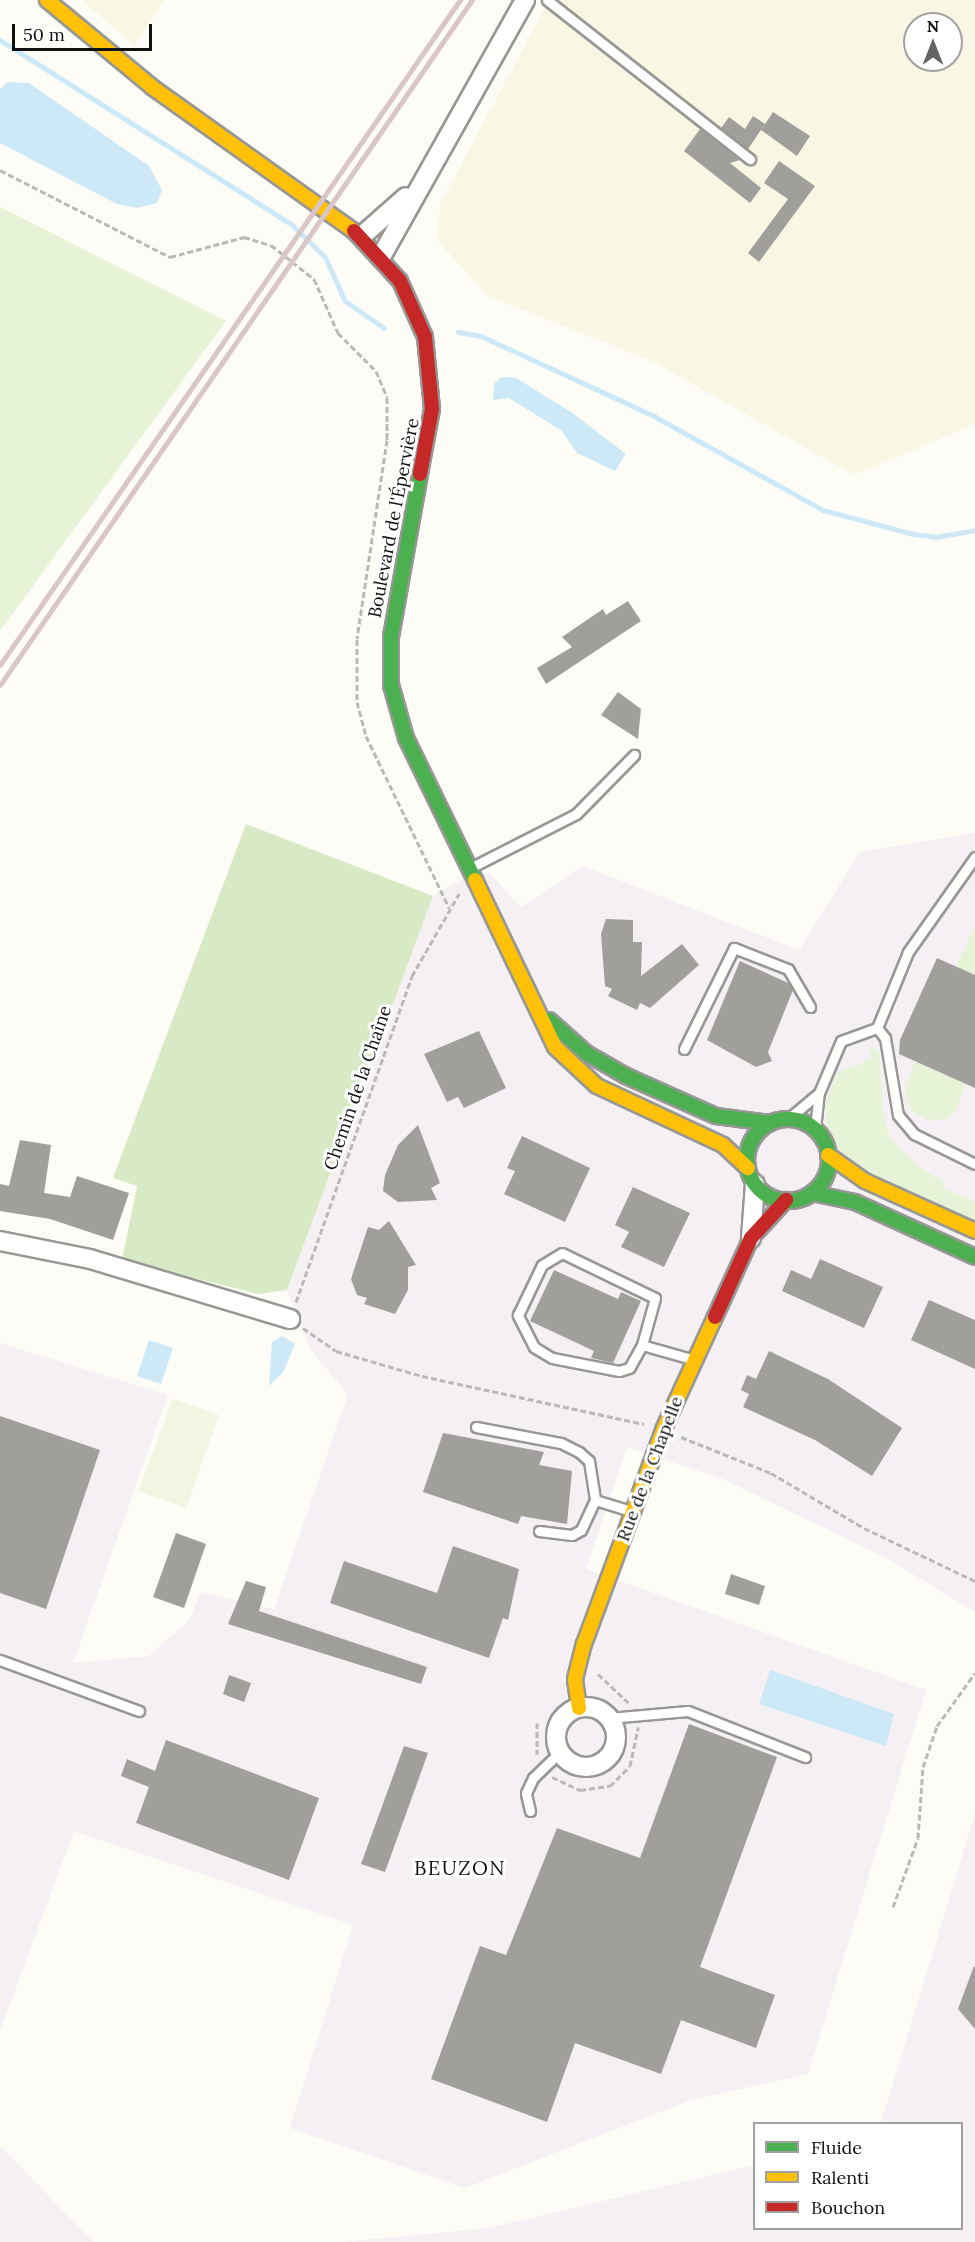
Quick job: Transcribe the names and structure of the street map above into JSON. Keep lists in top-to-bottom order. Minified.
{"streets":{"street":["Boulevard de l'Épervière","Rue de la Chapelle"],"path":["Chemin de la Chaîne"]},"crossings":[["Boulevard de l'Épervière","Chemin de la Chaîne"],["Boulevard de l'Épervière","Rue de la Chapelle"]],"districts":["BEUZON"],"legend":["Fluide","Ralenti","Bouchon"],"scale_bar":"50 m","north":"top"}
